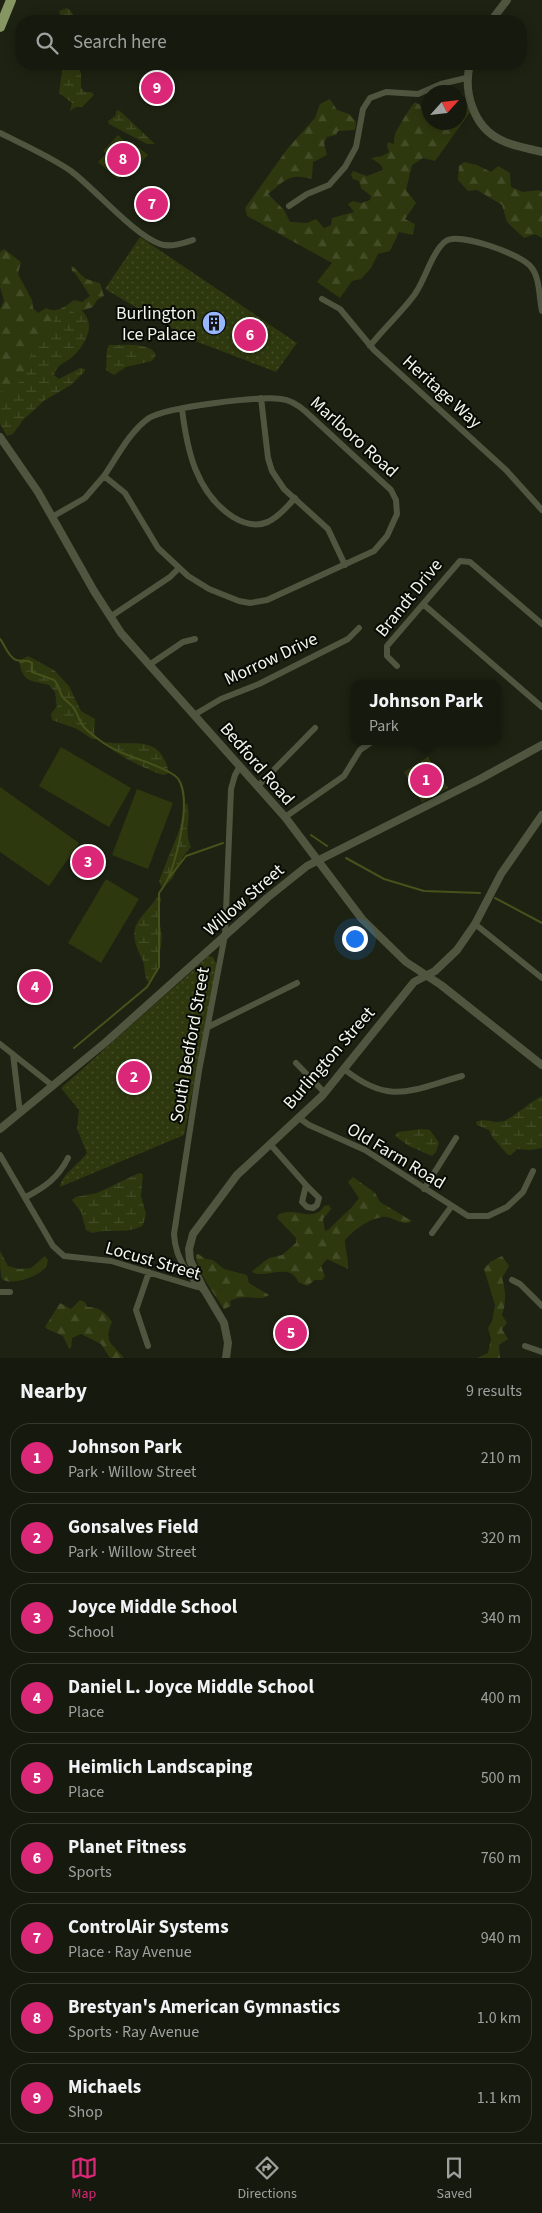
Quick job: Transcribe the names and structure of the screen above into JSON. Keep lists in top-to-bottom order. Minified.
{"streets":{"street":["Heritage Way","Marlboro Road","Brandt Drive","Morrow Drive","Bedford Road","Willow Street","South Bedford Street","Burlington Street","Old Farm Road","Locust Street"]},"crossings":[["Marlboro Road","Bedford Road"],["Morrow Drive","Bedford Road"],["Bedford Road","Willow Street"],["Bedford Road","South Bedford Street"],["Bedford Road","Burlington Street"],["Willow Street","South Bedford Street"],["South Bedford Street","Burlington Street"],["South Bedford Street","Locust Street"],["Burlington Street","Old Farm Road"],["Burlington Street","Locust Street"]],"places":{"building":["Burlington Ice Palace"]},"north":"top right","page":{"search":"Search here","pins":["9","8","7","6","1","3","4","2","5"],"popup":["Johnson Park","Park"],"heading":["Nearby","9 results"],"list":[{"mark":"1","name":"Johnson Park","note":"Park · Willow Street","value":"210 m"},{"mark":"2","name":"Gonsalves Field","note":"Park · Willow Street","value":"320 m"},{"mark":"3","name":"Joyce Middle School","note":"School","value":"340 m"},{"mark":"4","name":"Daniel L. Joyce Middle School","note":"Place","value":"400 m"},{"mark":"5","name":"Heimlich Landscaping","note":"Place","value":"500 m"},{"mark":"6","name":"Planet Fitness","note":"Sports","value":"760 m"},{"mark":"7","name":"ControlAir Systems","note":"Place · Ray Avenue","value":"940 m"},{"mark":"8","name":"Brestyan's American Gymnastics","note":"Sports · Ray Avenue","value":"1.0 km"},{"mark":"9","name":"Michaels","note":"Shop","value":"1.1 km"}],"nav":["Map","Directions","Saved"]}}
